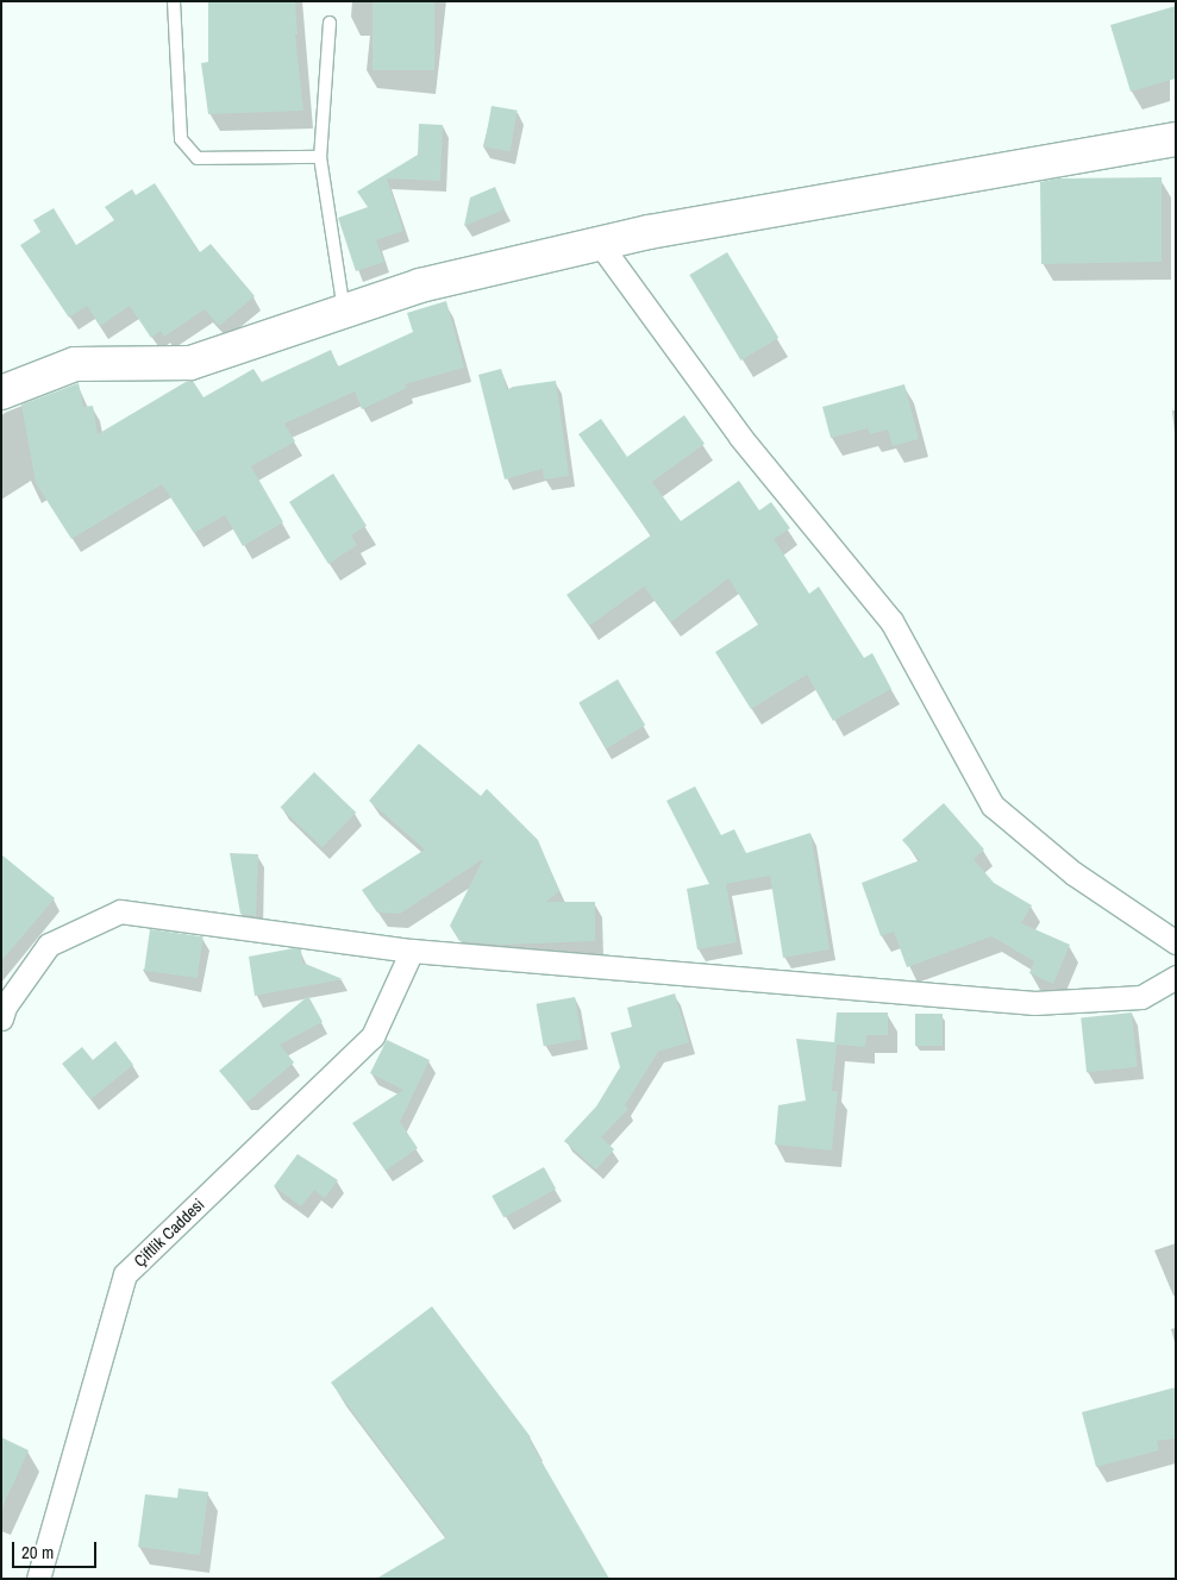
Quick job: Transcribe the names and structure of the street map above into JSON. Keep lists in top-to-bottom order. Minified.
{"streets":{"street":["Çiftlik Caddesi"]},"scale_bar":"20 m"}
